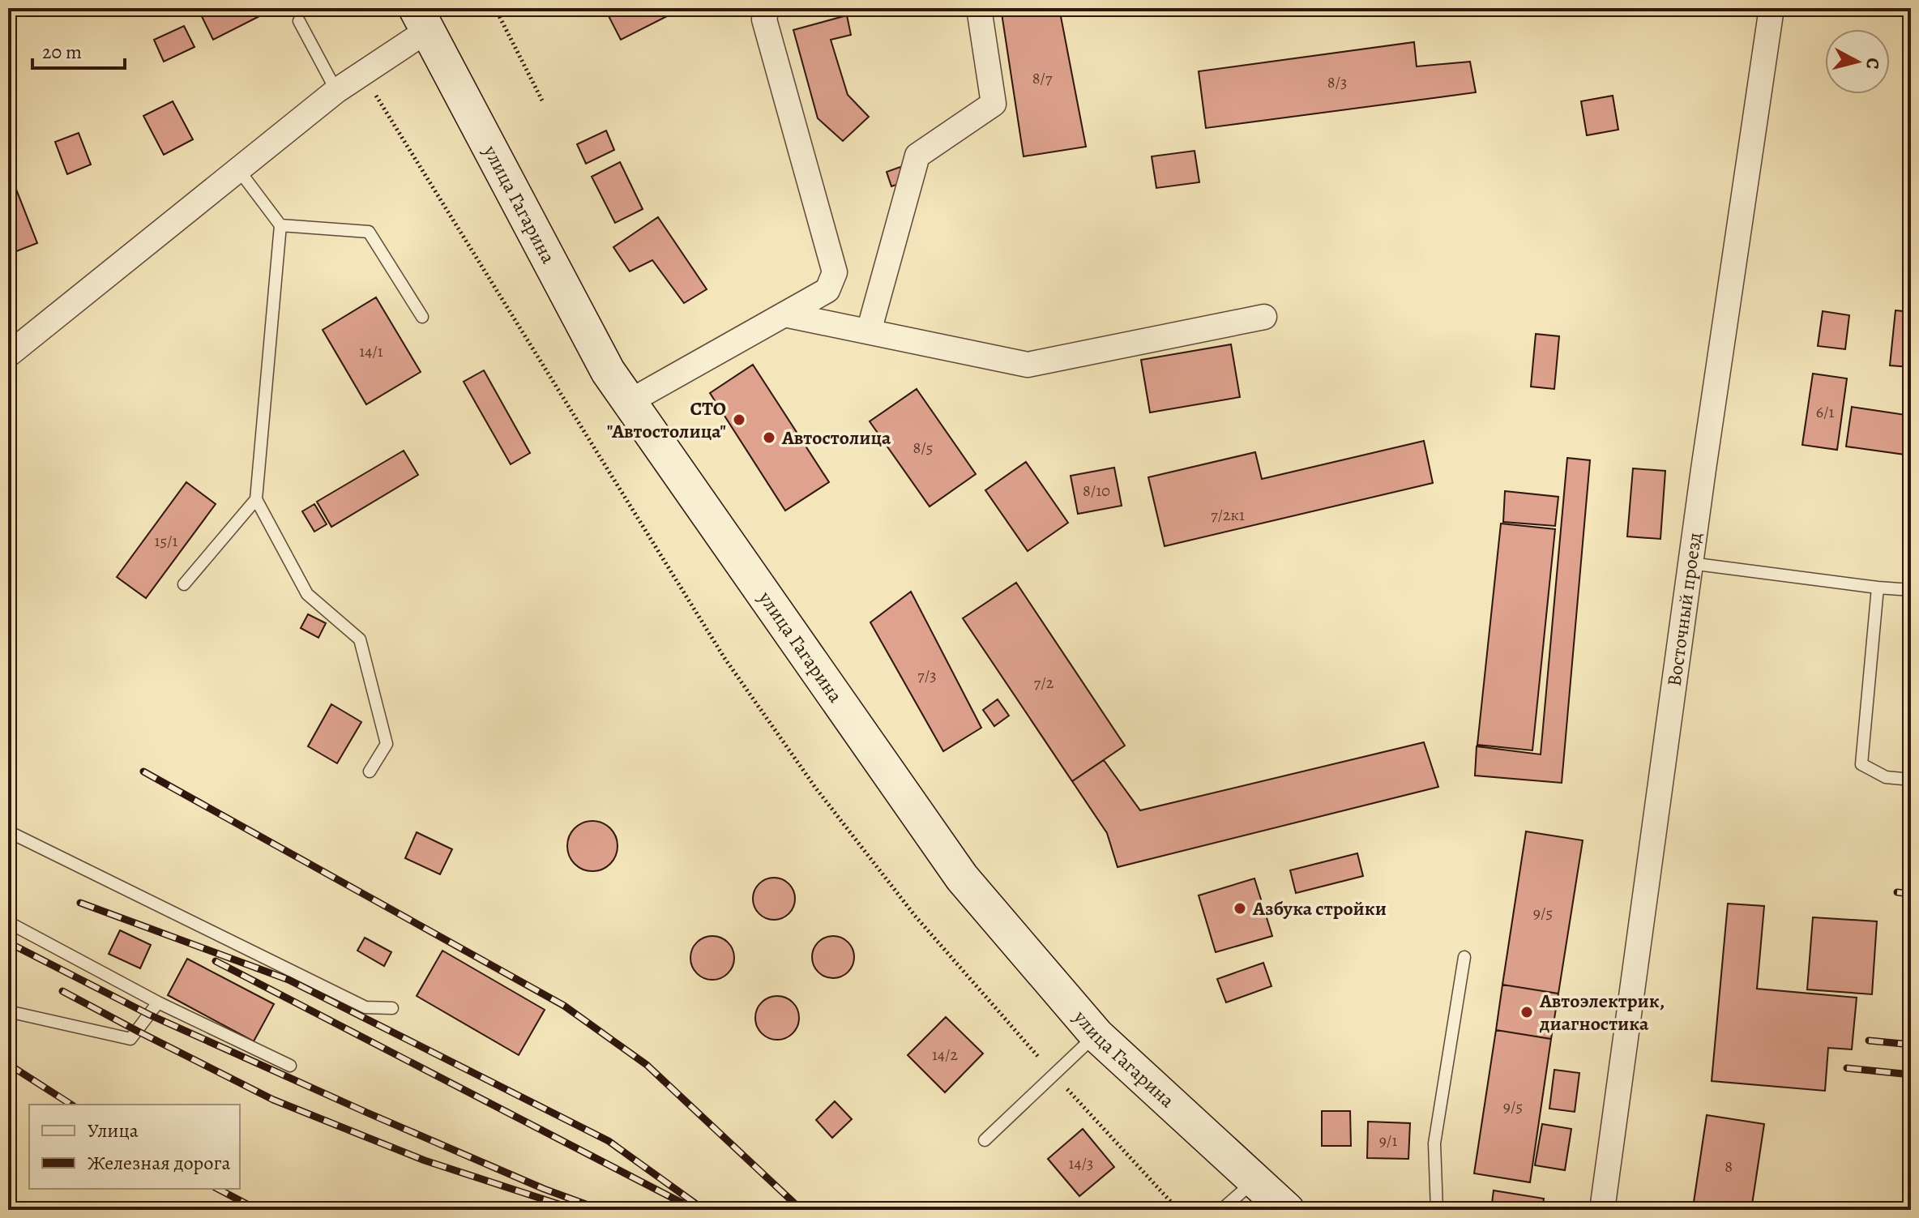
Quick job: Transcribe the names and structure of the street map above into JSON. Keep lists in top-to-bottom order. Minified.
{"streets":{"main road":["улица Гагарина"],"street":["Восточный проезд"]},"places":["СТО \"Автостолица\"","Автостолица","Азбука стройки","Автоэлектрик, диагностика"],"house_numbers":["8/7","8/3","14/1","6/1","8/5","8/10","7/2к1","15/1","7/3","7/2","9/5","14/2","9/5","9/1","14/3","8"],"legend":["Улица","Железная дорога"],"scale_bar":"20 m","north":"right"}
